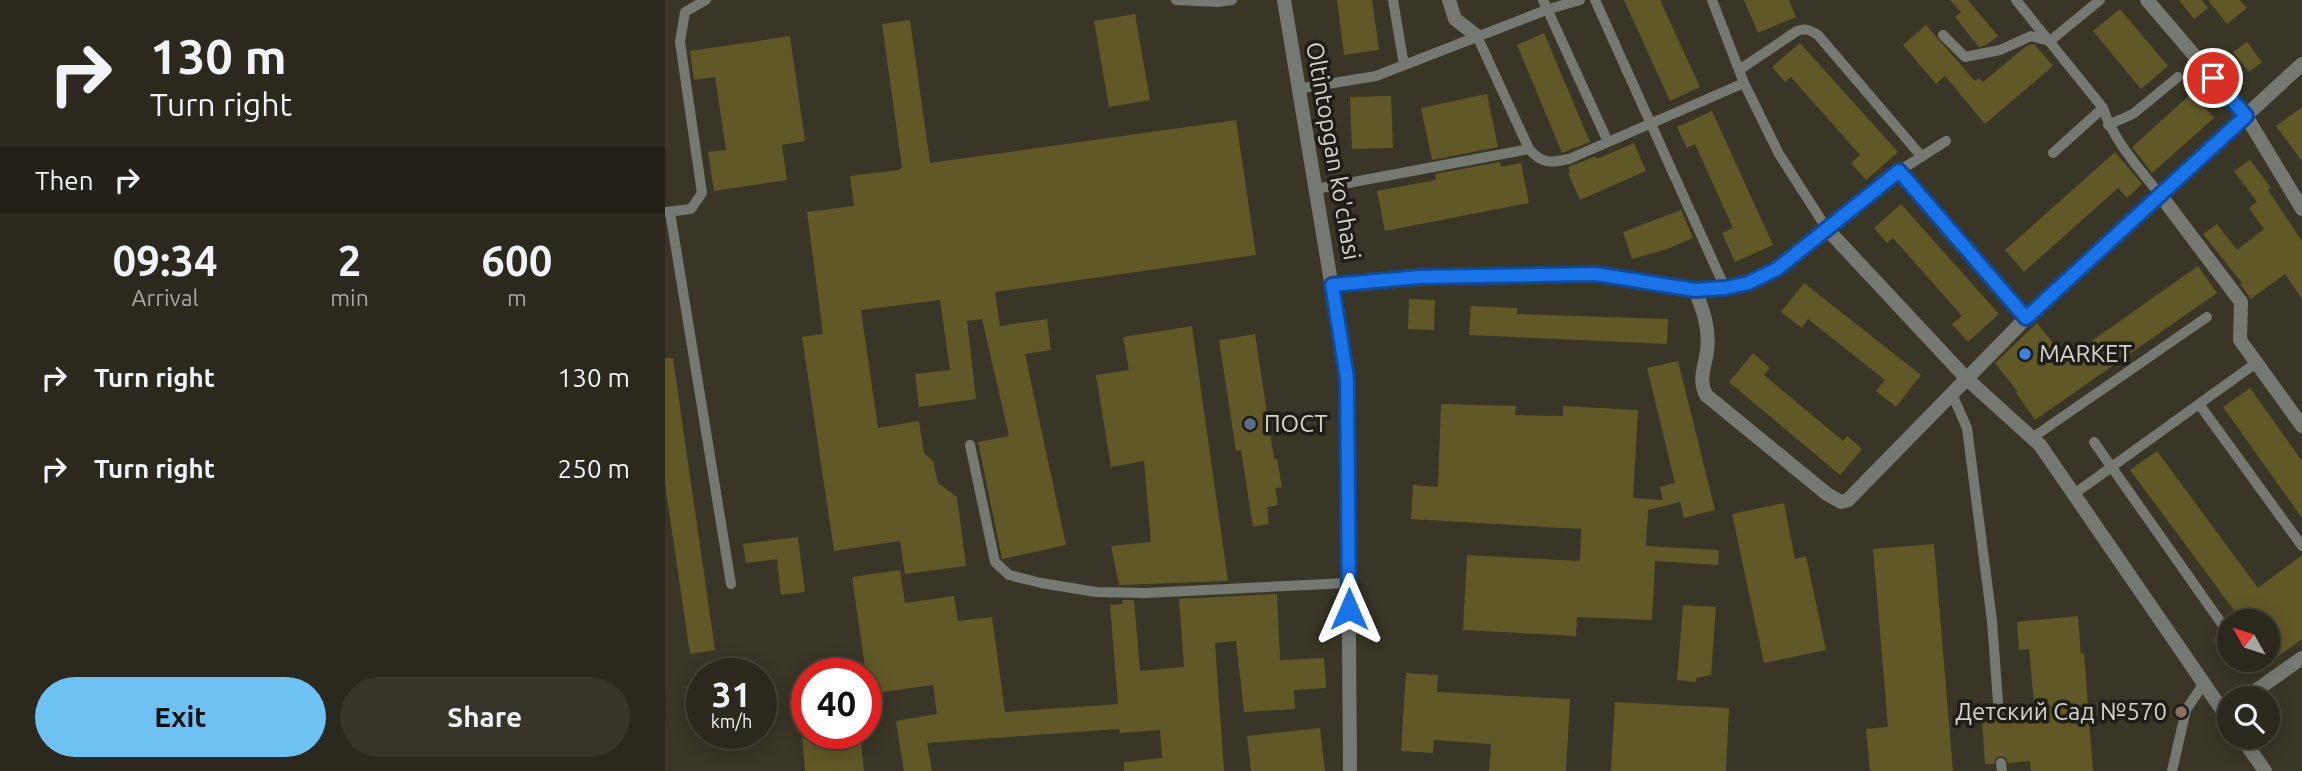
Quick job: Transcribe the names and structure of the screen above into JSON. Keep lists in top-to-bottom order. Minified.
{"streets":{"street":["Oltintopgan ko'chasi"]},"places":["MARKET","ПОСТ","Детский Сад №570"],"north":"top left","page":{"turn":["130 m","Turn right"],"then":"Then","eta":["09:34","Arrival","2","min","600","m"],"list":[{"name":"Turn right","value":"130 m"},{"name":"Turn right","value":"250 m"}],"speed":"31 km/h","limit":"40","buttons":["Exit","Share"]}}
